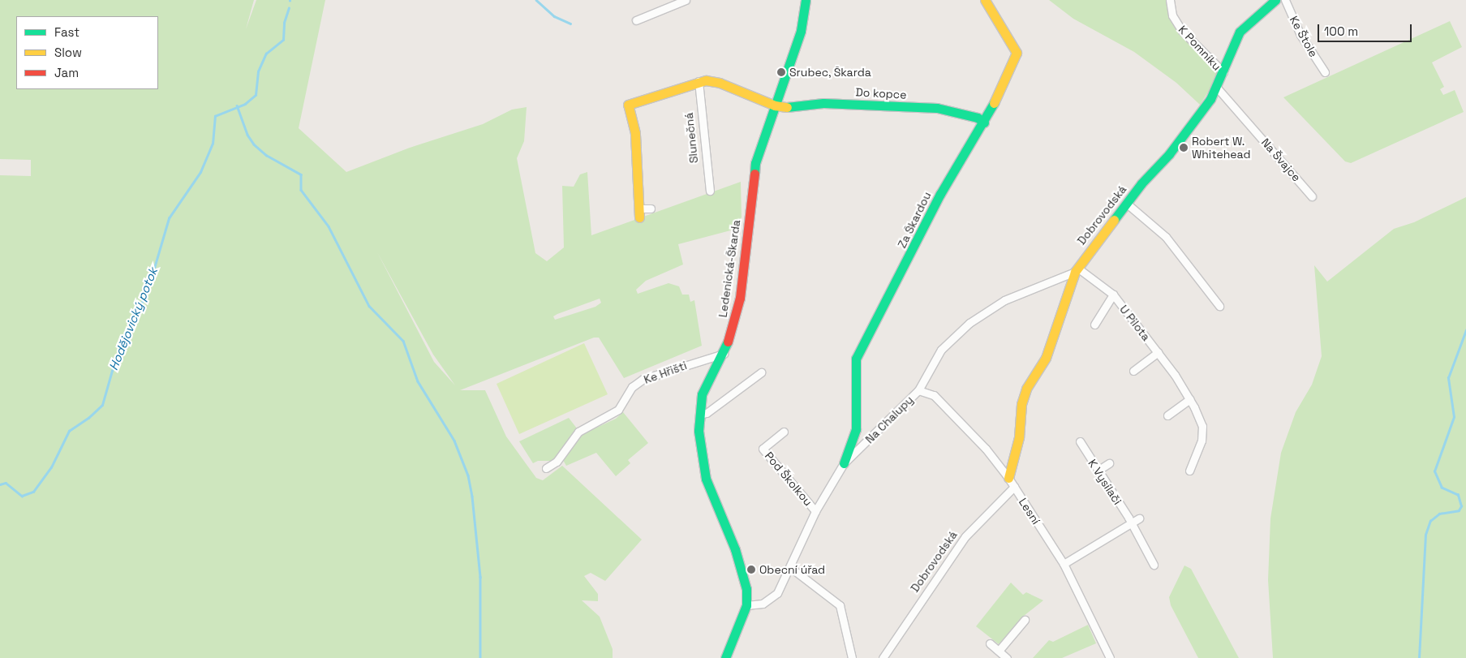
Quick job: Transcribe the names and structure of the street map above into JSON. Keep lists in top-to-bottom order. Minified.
{"streets":{"street":["Ke Štole","K Pomníku","Do kopce","Slunečná","Na Švajce","Dobrovodská","Za Škardou","Ledenická-Škarda","U Pilota","Ke Hřišti","Na Chalupy","Pod Školkou","K Vysílači","Lesní"]},"crossings":[["K Pomníku","Dobrovodská"],["Do kopce","Za Škardou"],["Do kopce","Ledenická-Škarda"],["Na Švajce","Dobrovodská"],["Dobrovodská","U Pilota"],["Dobrovodská","Na Chalupy"],["Dobrovodská","Lesní"],["Za Škardou","Na Chalupy"],["Ledenická-Škarda","Ke Hřišti"],["Ledenická-Škarda","Na Chalupy"],["U Pilota","Na Chalupy"],["Na Chalupy","Pod Školkou"],["Na Chalupy","Lesní"]],"water":["Hodějovický potok"],"places":["Srubec, Škarda","Robert W. Whitehead","Obecní úřad"],"legend":["Fast","Slow","Jam"],"scale_bar":"100 m"}
